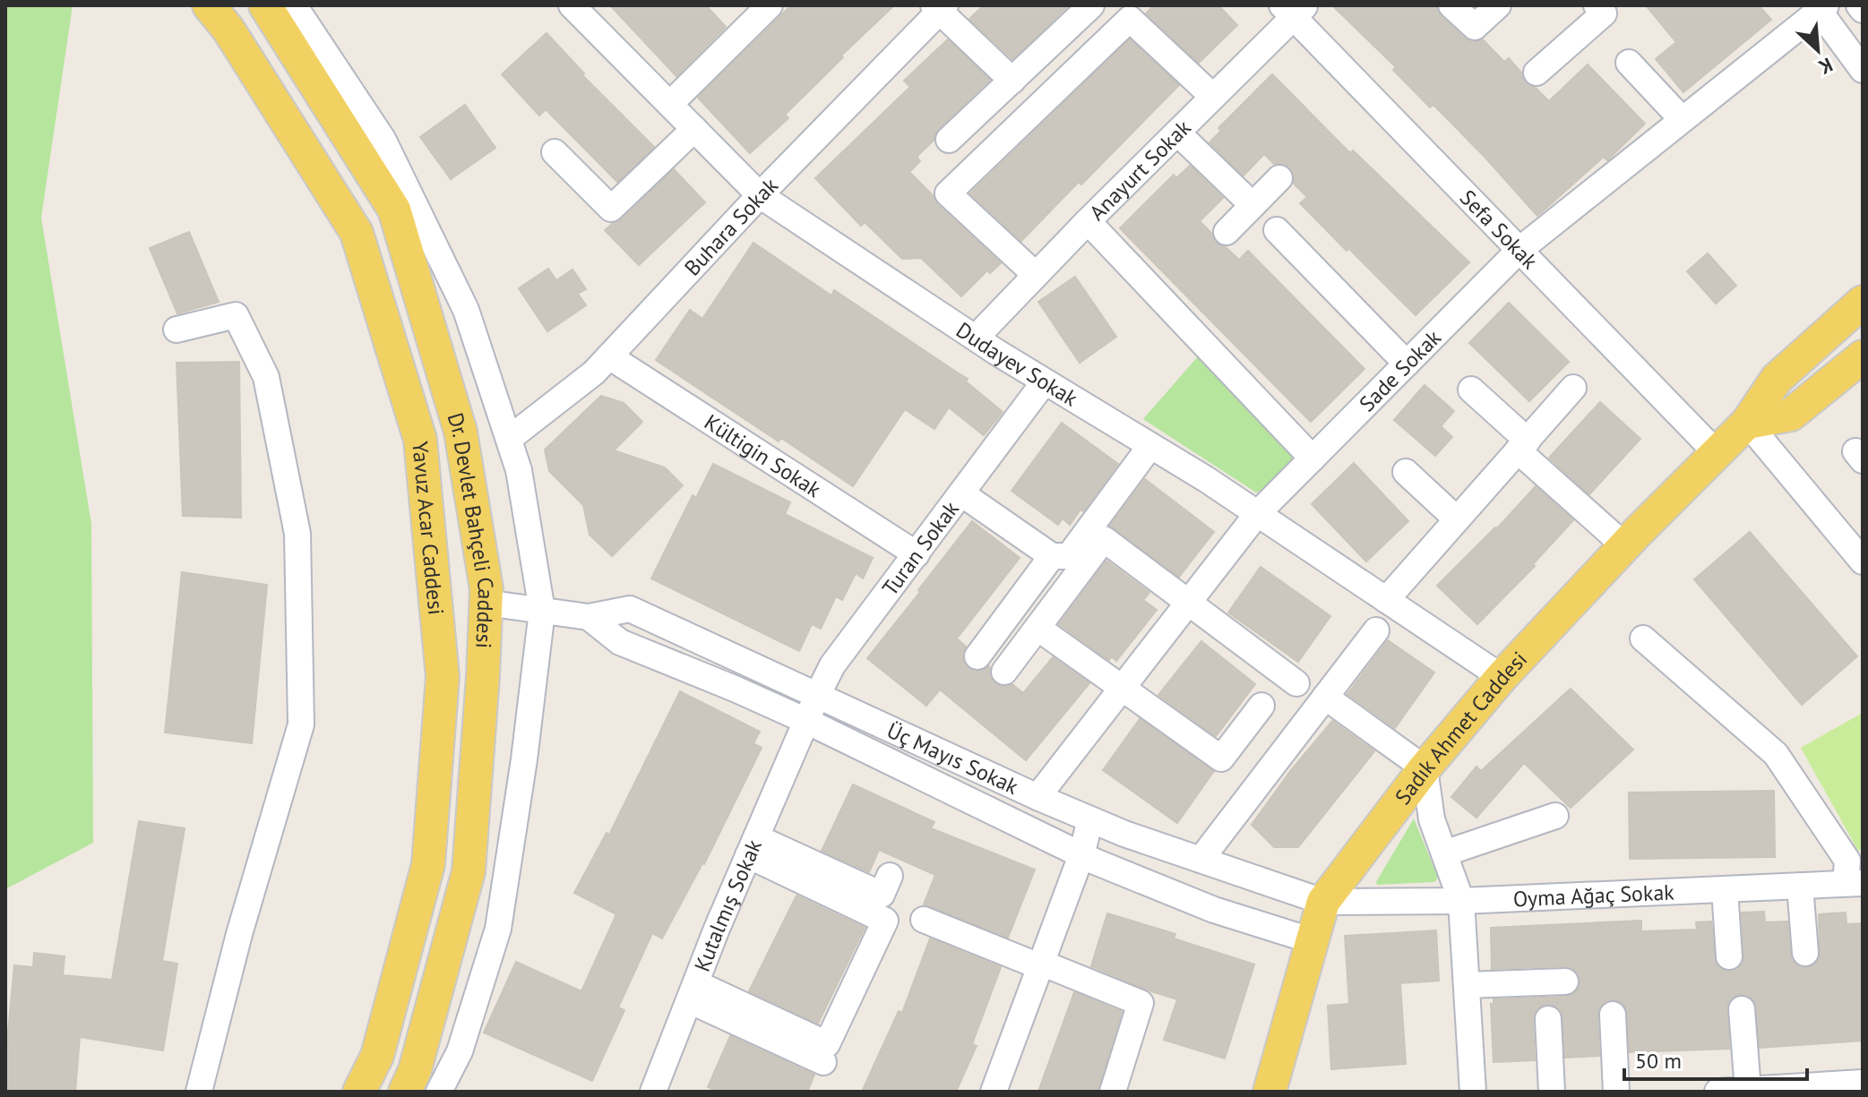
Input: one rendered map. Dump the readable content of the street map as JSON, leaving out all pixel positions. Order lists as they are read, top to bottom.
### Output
{
  "streets": {
    "main road": ["Yavuz Acar Caddesi", "Dr. Devlet Bahçeli Caddesi", "Sadık Ahmet Caddesi"],
    "street": [
      "Anayurt Sokak",
      "Buhara Sokak",
      "Sefa Sokak",
      "Dudayev Sokak",
      "Sade Sokak",
      "Kültigin Sokak",
      "Turan Sokak",
      "Üç Mayıs Sokak",
      "Oyma Ağaç Sokak",
      "Kutalmış Sokak"
    ]
  },
  "crossings": [
    ["Anayurt Sokak", "Sefa Sokak"],
    ["Anayurt Sokak", "Dudayev Sokak"],
    ["Buhara Sokak", "Dudayev Sokak"],
    ["Buhara Sokak", "Kültigin Sokak"],
    ["Sefa Sokak", "Sade Sokak"],
    ["Sefa Sokak", "Sadık Ahmet Caddesi"],
    ["Dudayev Sokak", "Sade Sokak"],
    ["Dudayev Sokak", "Turan Sokak"],
    ["Dudayev Sokak", "Sadık Ahmet Caddesi"],
    ["Sade Sokak", "Üç Mayıs Sokak"],
    ["Kültigin Sokak", "Turan Sokak"],
    ["Dr. Devlet Bahçeli Caddesi", "Üç Mayıs Sokak"],
    ["Turan Sokak", "Üç Mayıs Sokak"],
    ["Turan Sokak", "Kutalmış Sokak"],
    ["Sadık Ahmet Caddesi", "Üç Mayıs Sokak"],
    ["Sadık Ahmet Caddesi", "Oyma Ağaç Sokak"],
    ["Üç Mayıs Sokak", "Oyma Ağaç Sokak"],
    ["Üç Mayıs Sokak", "Kutalmış Sokak"]
  ],
  "scale_bar": "50 m",
  "north": "bottom right"
}
